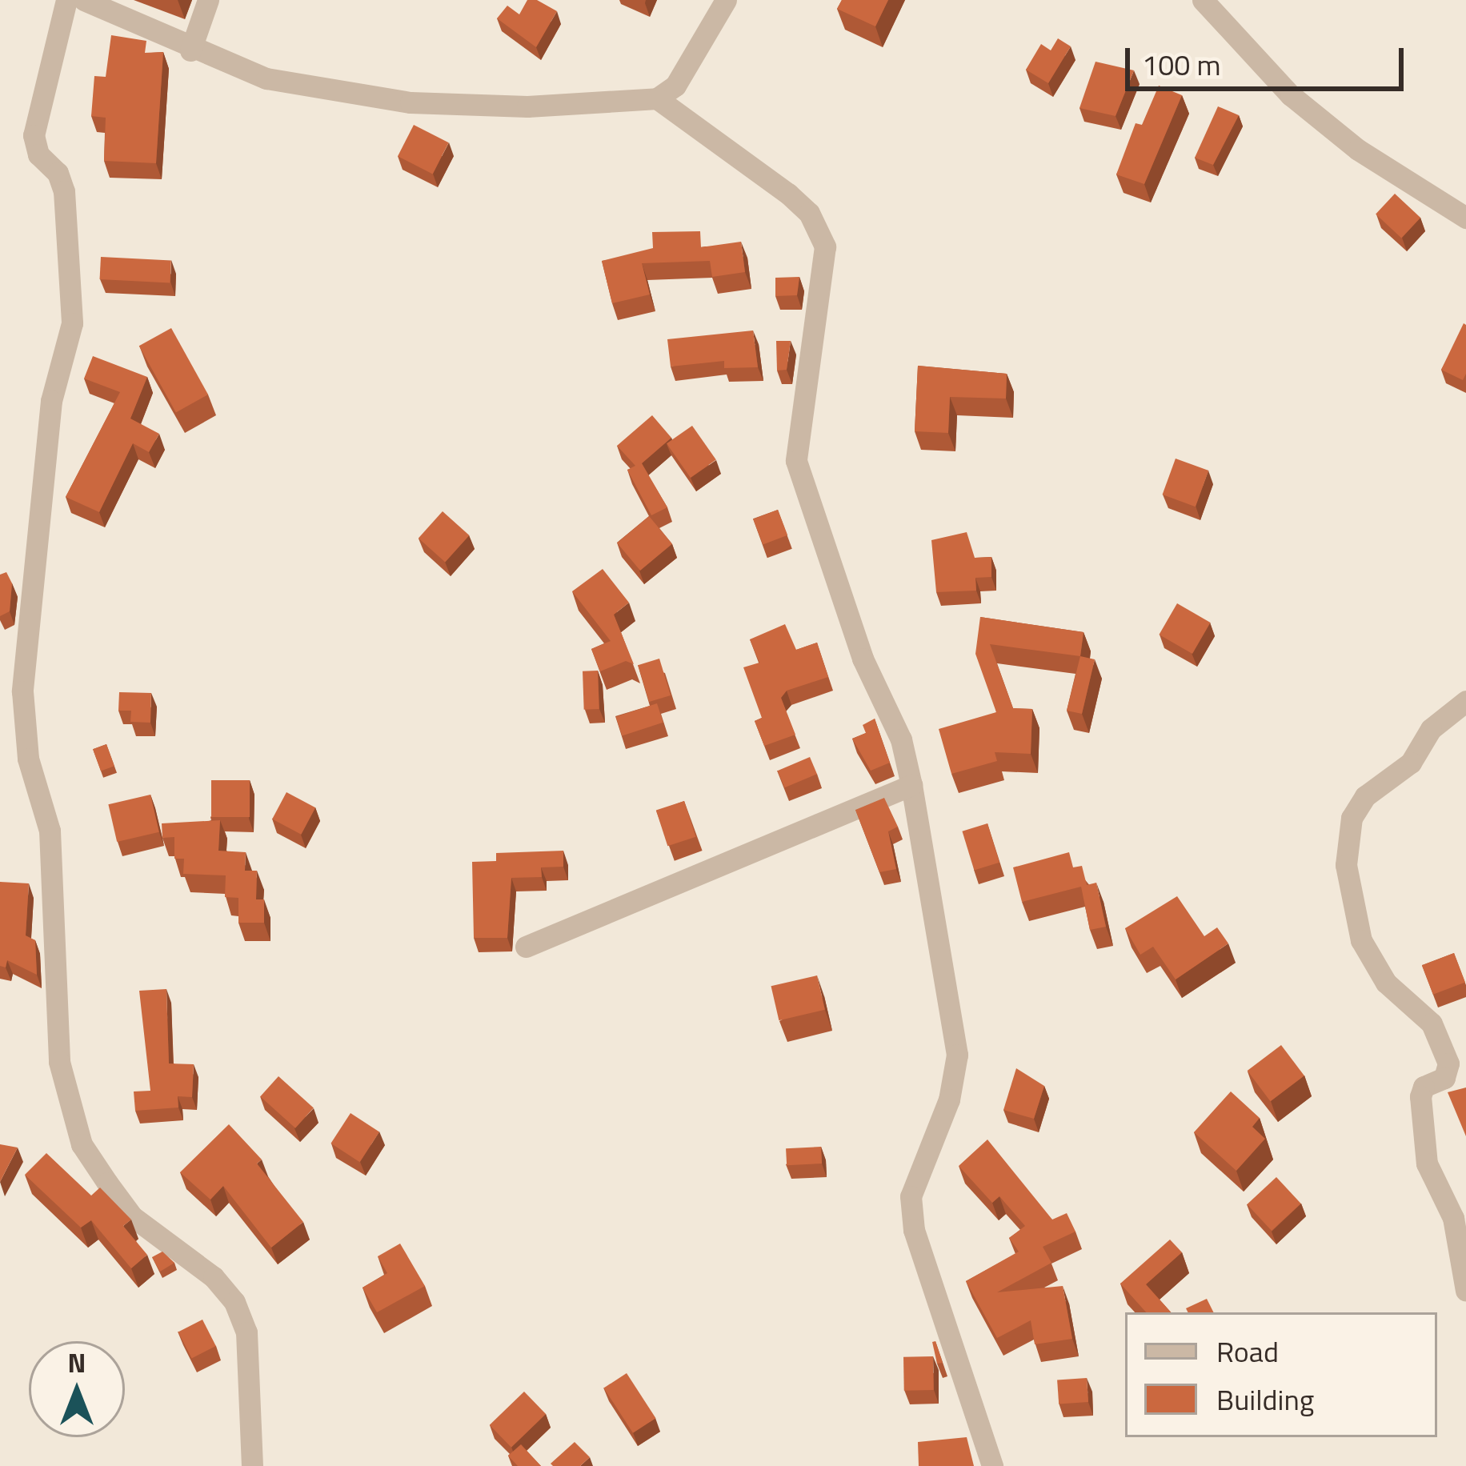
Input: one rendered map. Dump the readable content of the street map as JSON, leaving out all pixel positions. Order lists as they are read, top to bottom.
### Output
{
  "legend": ["Road", "Building"],
  "scale_bar": "100 m",
  "north": "top"
}
